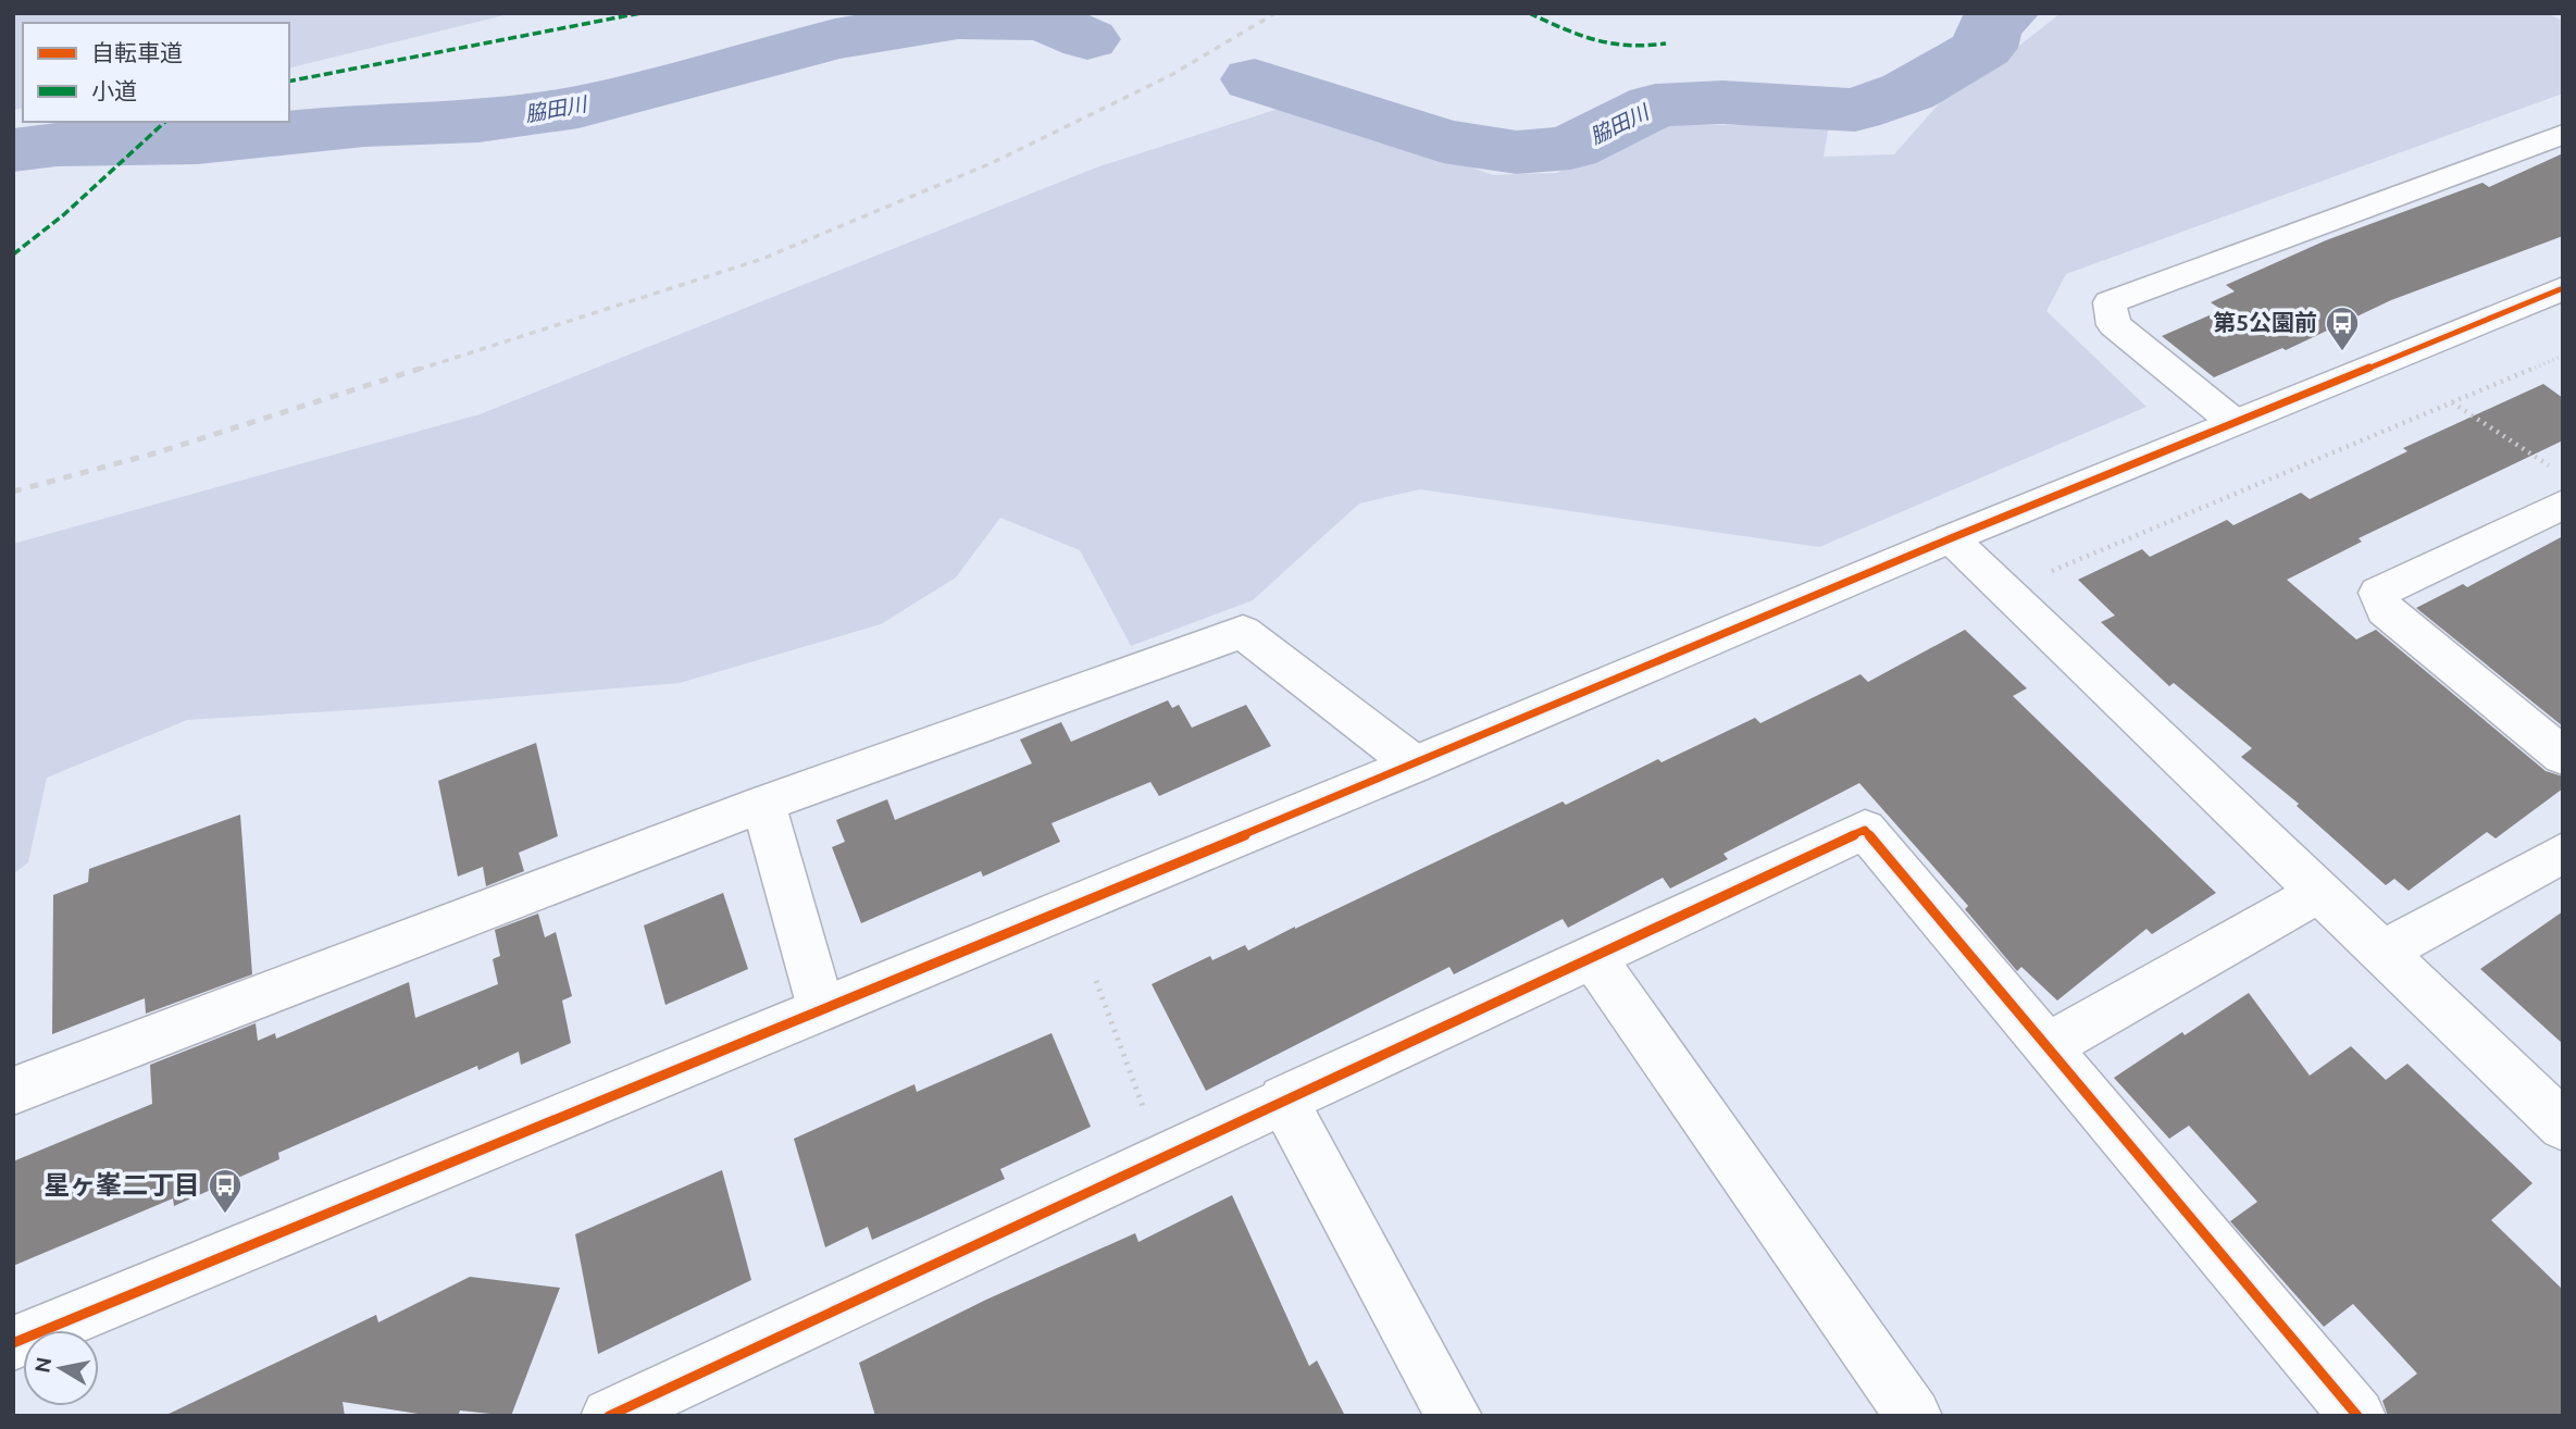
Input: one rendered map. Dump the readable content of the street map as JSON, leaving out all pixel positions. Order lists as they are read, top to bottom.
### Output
{
  "water": ["脇田川"],
  "places": {
    "bus stop": ["第5公園前", "星ヶ峯二丁目"]
  },
  "legend": ["自転車道", "小道"],
  "north": "left"
}
